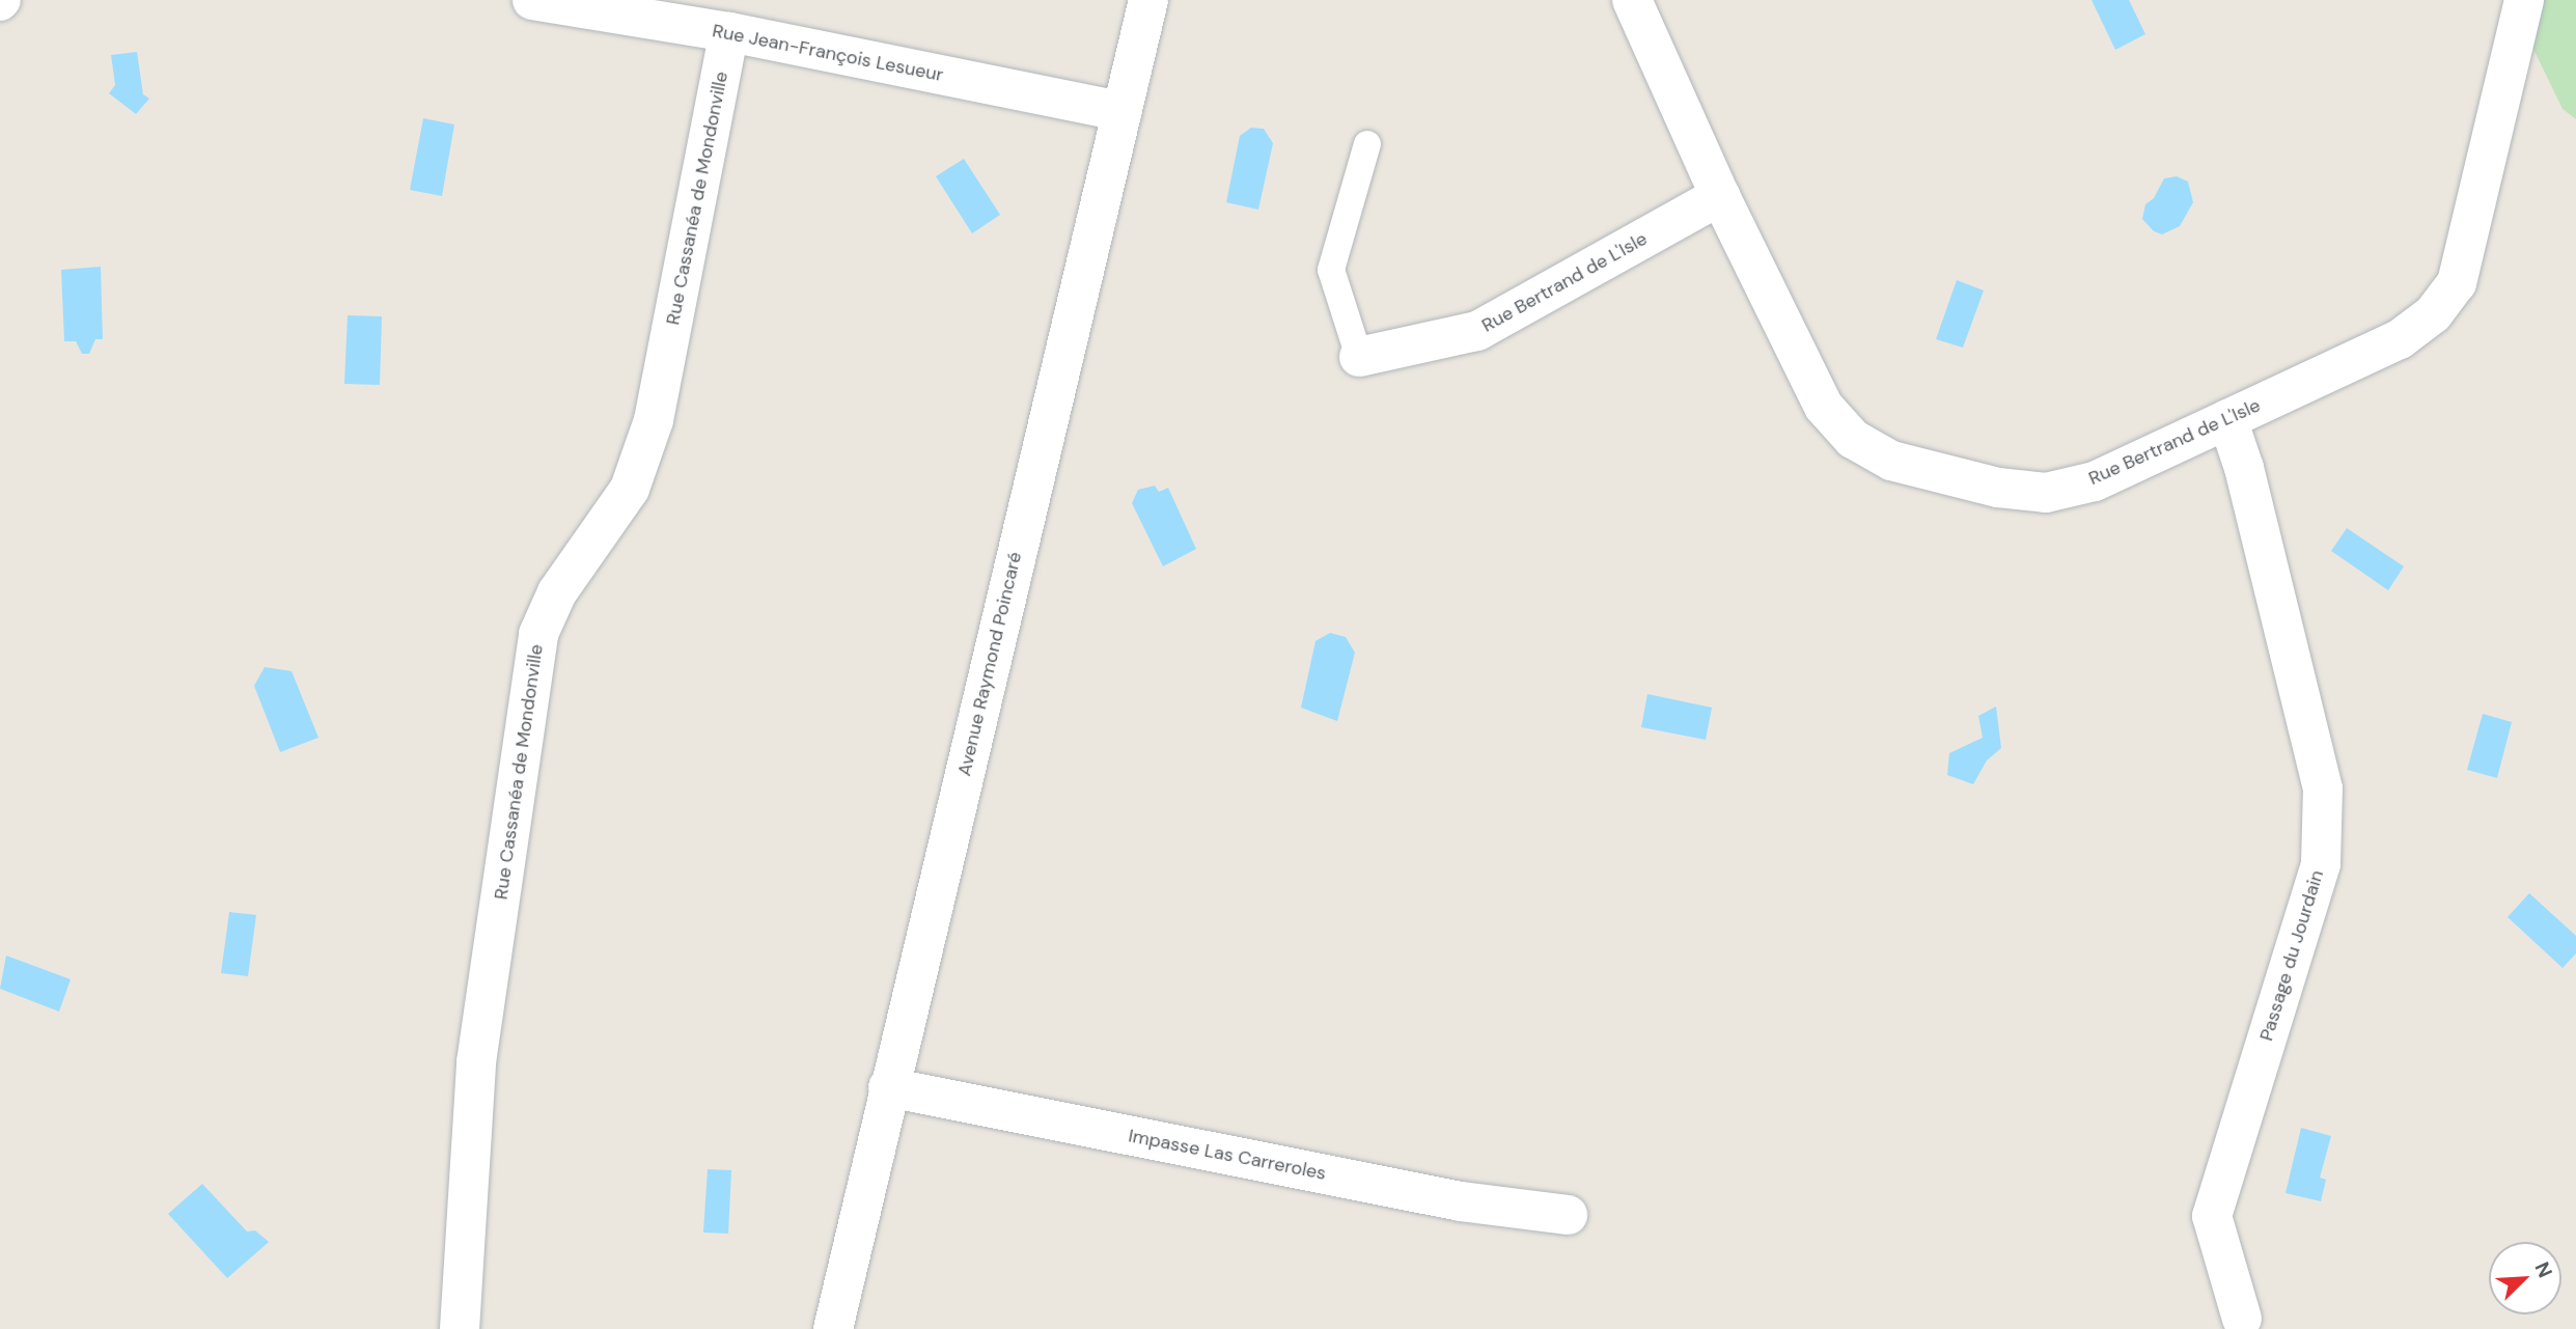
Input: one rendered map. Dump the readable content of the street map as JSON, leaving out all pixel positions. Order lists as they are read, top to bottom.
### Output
{
  "streets": {
    "street": [
      "Rue Jean-François Lesueur",
      "Rue Cassanéa de Mondonville",
      "Rue Bertrand de L'Isle",
      "Avenue Raymond Poincaré",
      "Passage du Jourdain",
      "Impasse Las Carreroles"
    ]
  },
  "crossings": [
    ["Rue Jean-François Lesueur", "Rue Cassanéa de Mondonville"],
    ["Rue Jean-François Lesueur", "Avenue Raymond Poincaré"],
    ["Rue Bertrand de L'Isle", "Passage du Jourdain"],
    ["Avenue Raymond Poincaré", "Impasse Las Carreroles"]
  ],
  "north": "top right"
}
